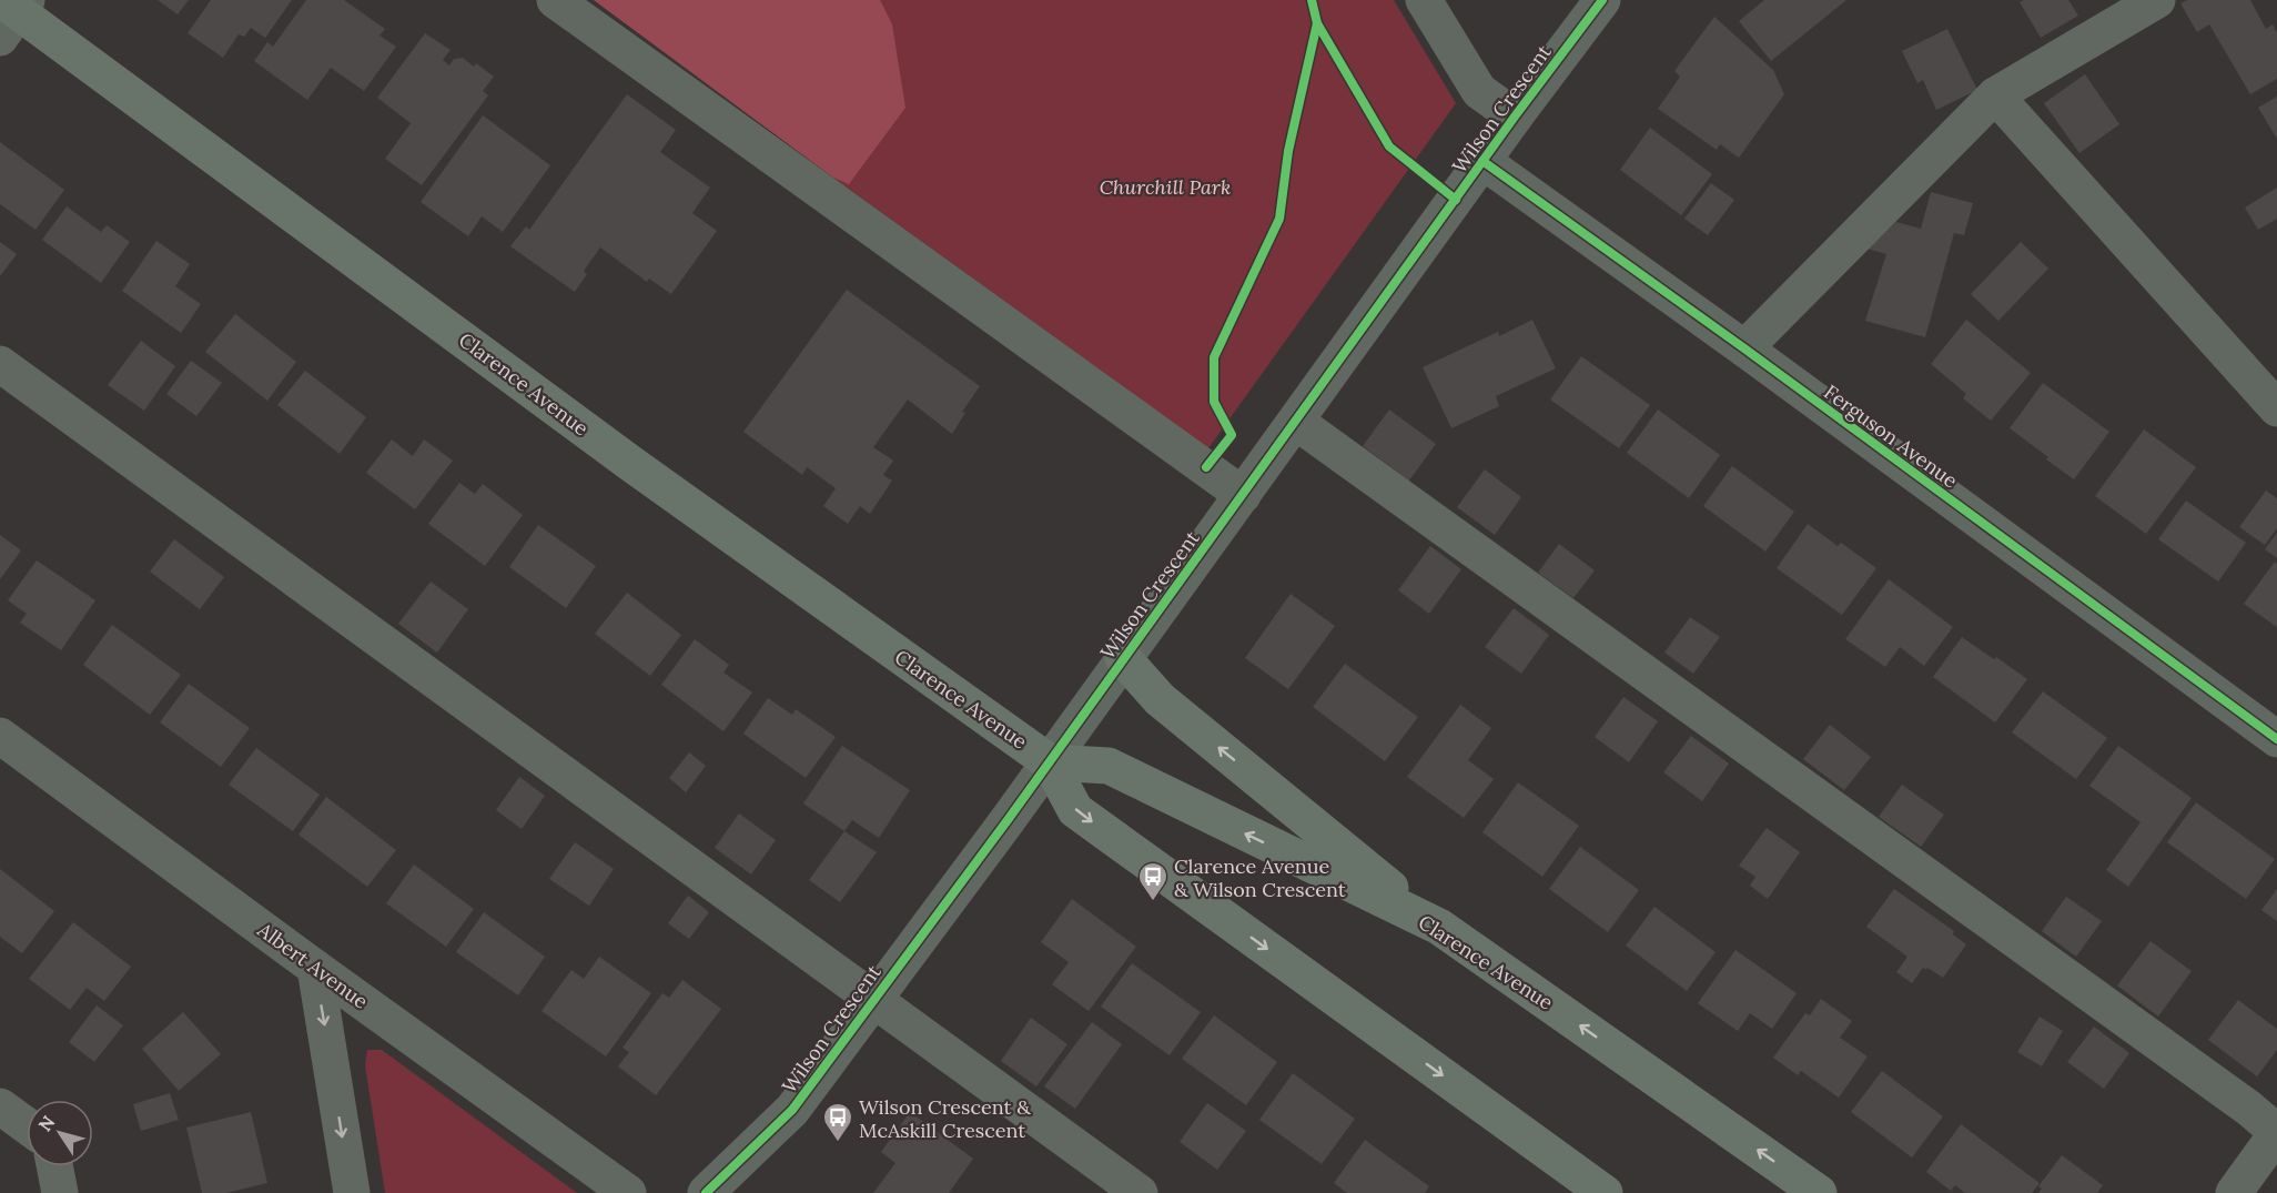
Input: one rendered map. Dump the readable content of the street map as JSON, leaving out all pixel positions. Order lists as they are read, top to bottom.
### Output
{
  "streets": {
    "main road": ["Clarence Avenue"],
    "street": ["Wilson Crescent", "Ferguson Avenue", "Albert Avenue"]
  },
  "crossings": [
    ["Wilson Crescent", "Clarence Avenue"],
    ["Wilson Crescent", "Ferguson Avenue"]
  ],
  "parks": ["Churchill Park"],
  "places": {
    "bus stop": ["Clarence Avenue & Wilson Crescent", "Wilson Crescent & McAskill Crescent"]
  },
  "north": "top left"
}
